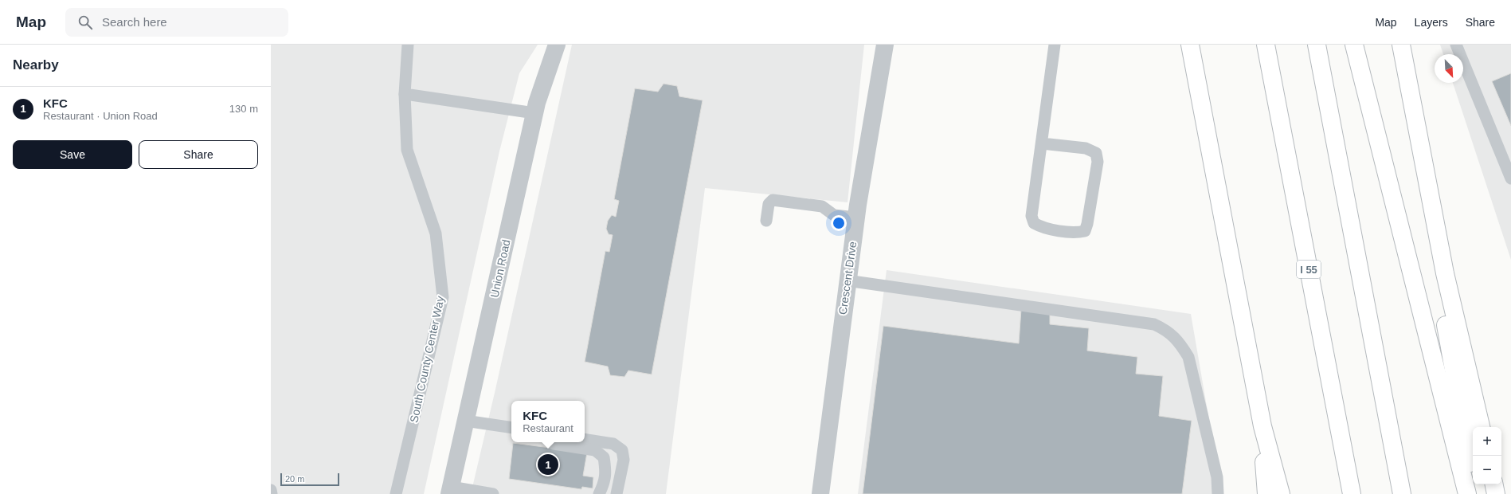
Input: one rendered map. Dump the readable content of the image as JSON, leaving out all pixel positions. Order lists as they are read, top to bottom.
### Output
{
  "streets": {
    "highway": ["I 55"],
    "street": ["Union Road", "Crescent Drive"],
    "lane": ["South County Center Way"]
  },
  "scale_bar": "20 m",
  "north": "bottom right",
  "page": {
    "header": "Map",
    "search": "Search here",
    "nav": ["Map", "Layers", "Share"],
    "heading": "Nearby",
    "list": [
      {
        "mark": "1",
        "name": "KFC",
        "note": "Restaurant · Union Road",
        "value": "130 m"
      }
    ],
    "buttons": ["Save", "Share"],
    "popup": ["KFC", "Restaurant"],
    "map_buttons": ["+", "−"],
    "pins": "1",
    "scale": "20 m"
  }
}
